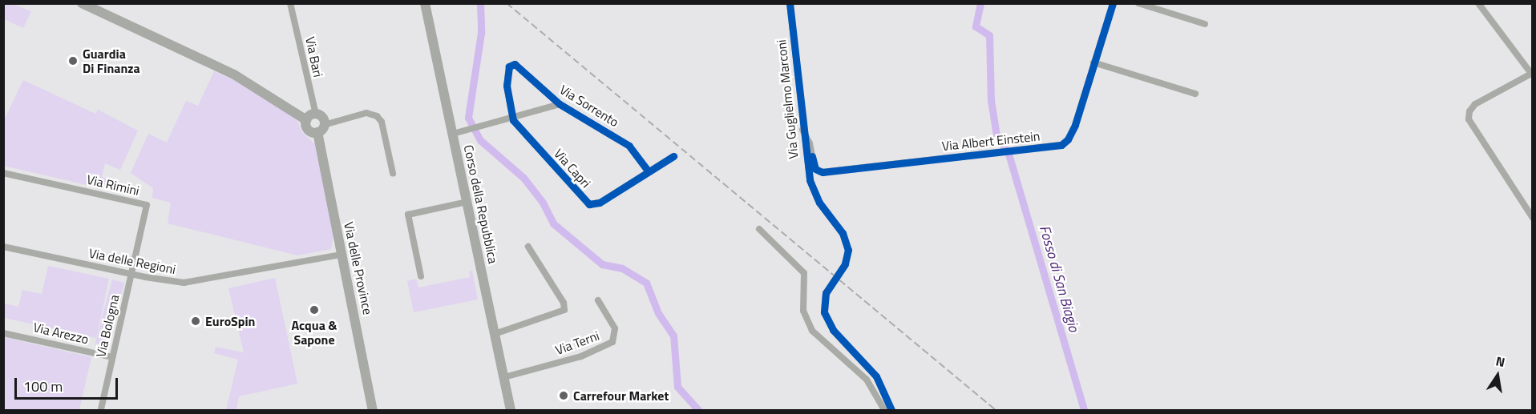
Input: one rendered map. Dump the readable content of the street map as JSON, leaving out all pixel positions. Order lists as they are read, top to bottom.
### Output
{
  "streets": {
    "main road": ["Corso della Repubblica", "Via delle Province"],
    "street": [
      "Via Bari",
      "Via Guglielmo Marconi",
      "Via Sorrento",
      "Via Albert Einstein",
      "Via Capri",
      "Via Rimini",
      "Via delle Regioni",
      "Via Bologna",
      "Via Arezzo",
      "Via Terni"
    ]
  },
  "crossings": [
    ["Via Guglielmo Marconi", "Via Albert Einstein"],
    ["Via Sorrento", "Via Capri"],
    ["Via Rimini", "Via delle Regioni"],
    ["Via Rimini", "Via Bologna"],
    ["Corso della Repubblica", "Via Terni"],
    ["Via delle Regioni", "Via delle Province"],
    ["Via delle Regioni", "Via Bologna"],
    ["Via Bologna", "Via Arezzo"]
  ],
  "water": ["Fosso di San Biagio"],
  "places": [
    "Guardia Di Finanza",
    "Acqua & Sapone",
    "EuroSpin",
    "Carrefour Market"
  ],
  "scale_bar": "100 m",
  "north": "top"
}
